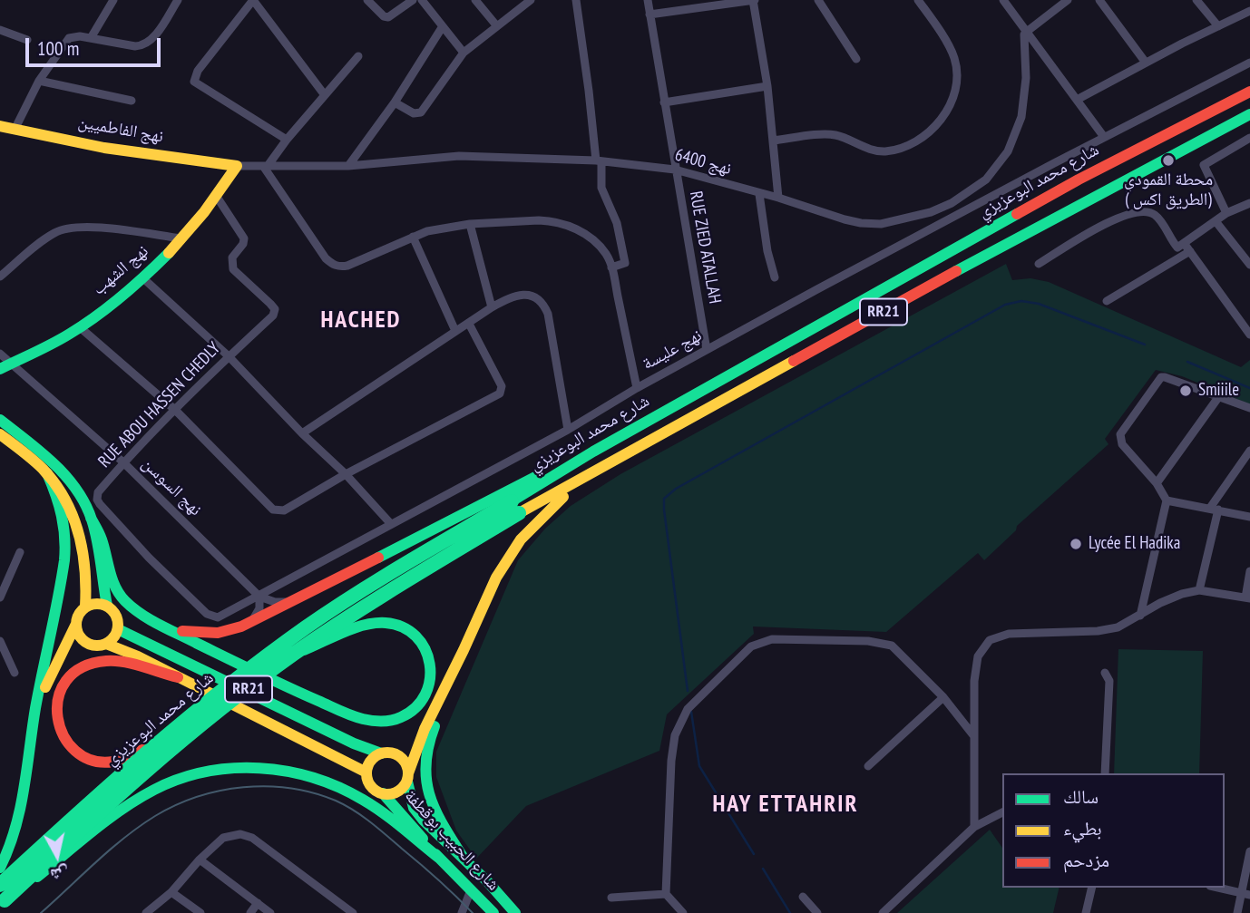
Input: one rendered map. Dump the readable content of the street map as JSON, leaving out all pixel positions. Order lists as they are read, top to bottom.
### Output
{
  "streets": {
    "main road": [
      "نهج الفاطميين",
      "شارع محمد البوعزيزي",
      "نهج الشهب",
      "RR21",
      "شارع الحبيب بوقطفة"
    ],
    "street": [
      "نهج 6400",
      "RUE ZIED ATALLAH",
      "نهج عليسة",
      "RUE ABOU HASSEN CHEDLY",
      "نهج السوسن"
    ]
  },
  "crossings": [
    ["نهج الفاطميين", "نهج 6400"],
    ["نهج الفاطميين", "نهج الشهب"],
    ["نهج 6400", "RUE ZIED ATALLAH"],
    ["نهج 6400", "نهج الشهب"],
    ["RUE ZIED ATALLAH", "نهج عليسة"],
    ["نهج الشهب", "RUE ABOU HASSEN CHEDLY"],
    ["نهج الشهب", "نهج السوسن"],
    ["نهج عليسة", "RUE ABOU HASSEN CHEDLY"],
    ["نهج عليسة", "نهج السوسن"],
    ["RUE ABOU HASSEN CHEDLY", "نهج السوسن"]
  ],
  "districts": ["HACHED", "HAY ETTAHRIR"],
  "places": ["محطة القمودي ( الطريق اكس)", "Smiiile", "Lycée El Hadika"],
  "legend": ["سالك", "بطيء", "مزدحم"],
  "scale_bar": "100 m",
  "north": "bottom"
}
